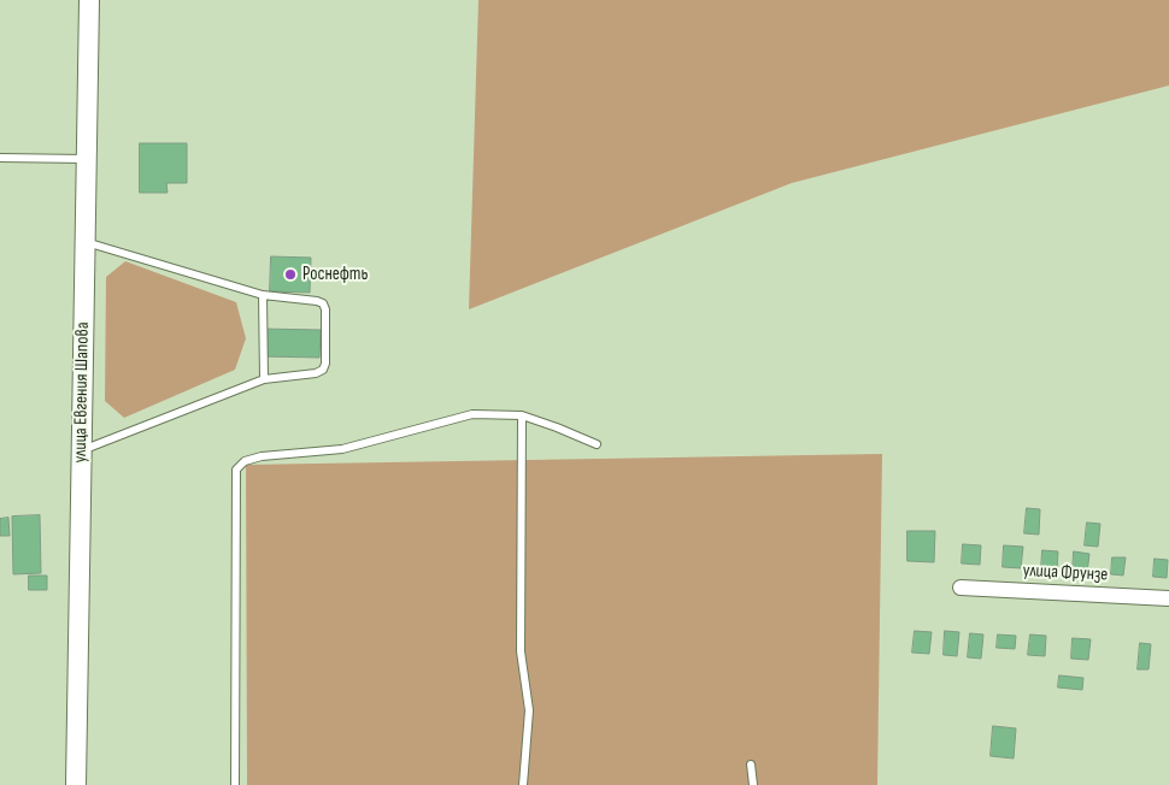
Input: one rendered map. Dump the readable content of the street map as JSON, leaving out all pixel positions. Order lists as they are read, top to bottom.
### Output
{
  "streets": {
    "street": ["улица Евгения Шапова", "улица Фрунзе"]
  },
  "places": ["Роснефть"]
}
